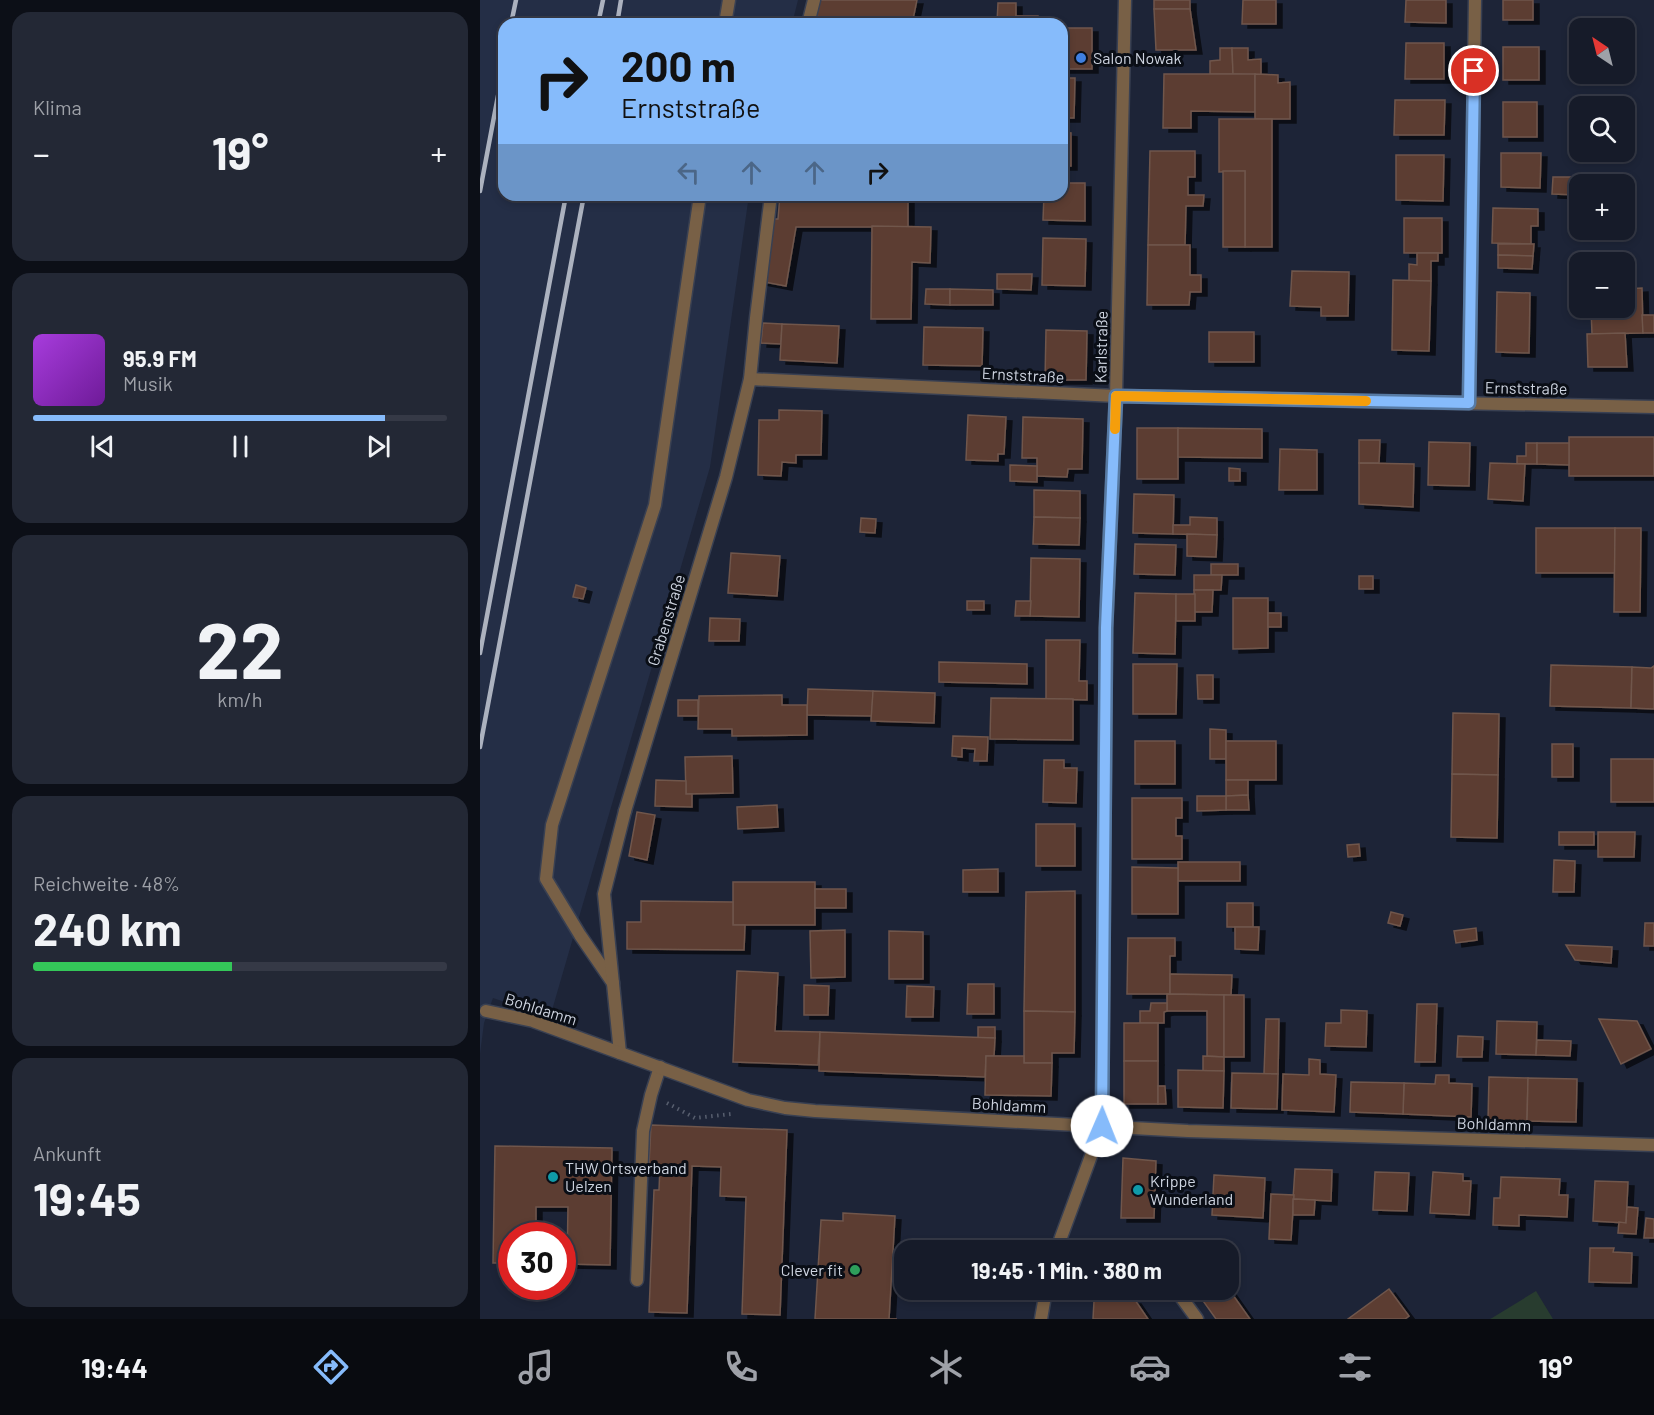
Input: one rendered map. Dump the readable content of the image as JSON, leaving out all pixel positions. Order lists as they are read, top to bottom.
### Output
{
  "streets": {
    "street": [
      "Karlstraße",
      "Ernststraße",
      "Grabenstraße",
      "Bohldamm"
    ]
  },
  "crossings": [
    ["Karlstraße", "Ernststraße"],
    ["Karlstraße", "Bohldamm"],
    ["Ernststraße", "Grabenstraße"],
    ["Grabenstraße", "Bohldamm"]
  ],
  "places": [
    "Salon Nowak",
    "THW Ortsverband Uelzen",
    "Krippe Wunderland",
    "Clever fit"
  ],
  "north": "top left",
  "page": {
    "tile": [
      "Klima",
      ["22", "km/h"],
      ["Reichweite · 48%", "240 km"],
      ["Ankunft", "19:45"]
    ],
    "map_buttons": ["+", "−"],
    "turn": ["200 m", "Ernststraße"],
    "heat": ["−", "19°", "+"],
    "song": ["95.9 FM", "Musik"],
    "limit": "30",
    "trip": "19:45 · 1 Min. · 380 m",
    "tabs": ["19:44", "19°"]
  }
}
